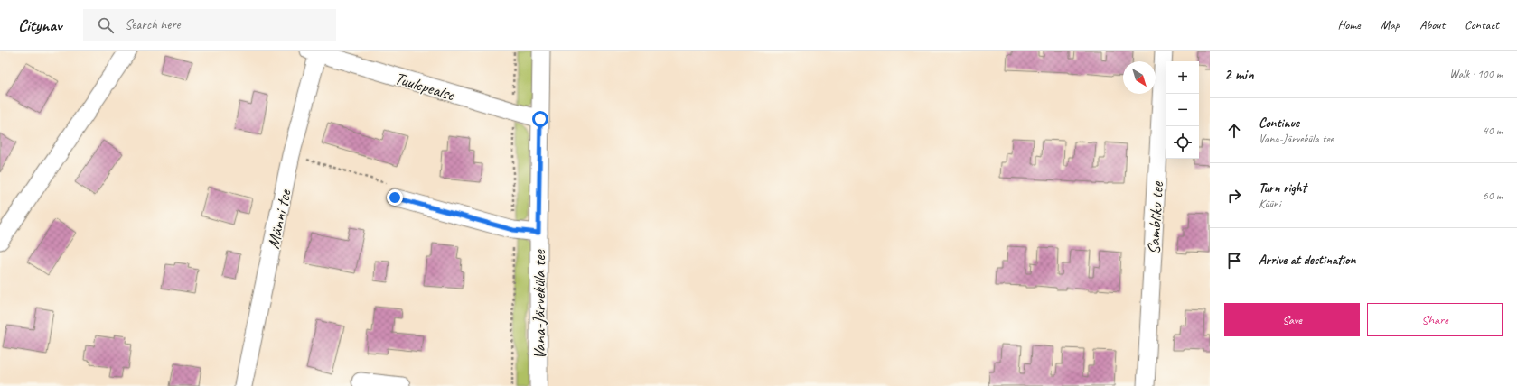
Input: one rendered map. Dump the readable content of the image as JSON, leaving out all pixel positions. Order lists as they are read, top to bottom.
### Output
{
  "streets": {
    "street": [
      "Tuulepealse",
      "Sambliku tee",
      "Männi tee",
      "Vana-Järveküla tee"
    ]
  },
  "crossings": [
    ["Tuulepealse", "Männi tee"],
    ["Tuulepealse", "Vana-Järveküla tee"]
  ],
  "north": "bottom right",
  "page": {
    "header": "Citynav",
    "search": "Search here",
    "nav": [
      "Home",
      "Map",
      "About",
      "Contact"
    ],
    "heading": ["2 min", "Walk · 100 m"],
    "map_buttons": ["+", "−"],
    "list": [
      ["Continue", "Vana-Järveküla tee", "40 m"],
      ["Turn right", "Küüni", "60 m"],
      "Arrive at destination"
    ],
    "buttons": ["Save", "Share"]
  }
}
